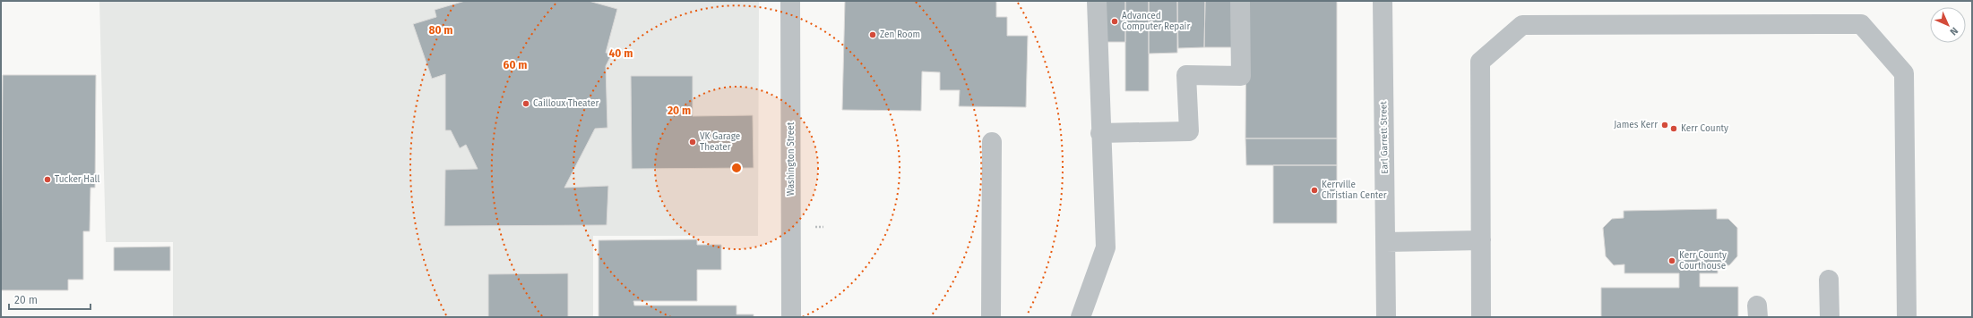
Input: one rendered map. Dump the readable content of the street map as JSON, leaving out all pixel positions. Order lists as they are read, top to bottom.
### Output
{
  "streets": {
    "street": ["Earl Garrett Street", "Washington Street"]
  },
  "places": [
    "Advanced Computer Repair",
    "Zen Room",
    "Cailloux Theater",
    "James Kerr",
    "Kerr County",
    "VK Garage Theater",
    "Tucker Hall",
    "Kerrville Christian Center",
    "Kerr County Courthouse"
  ],
  "scale_bar": "20 m",
  "north": "bottom right",
  "rings": [
    "80 m",
    "40 m",
    "60 m",
    "20 m"
  ]
}
